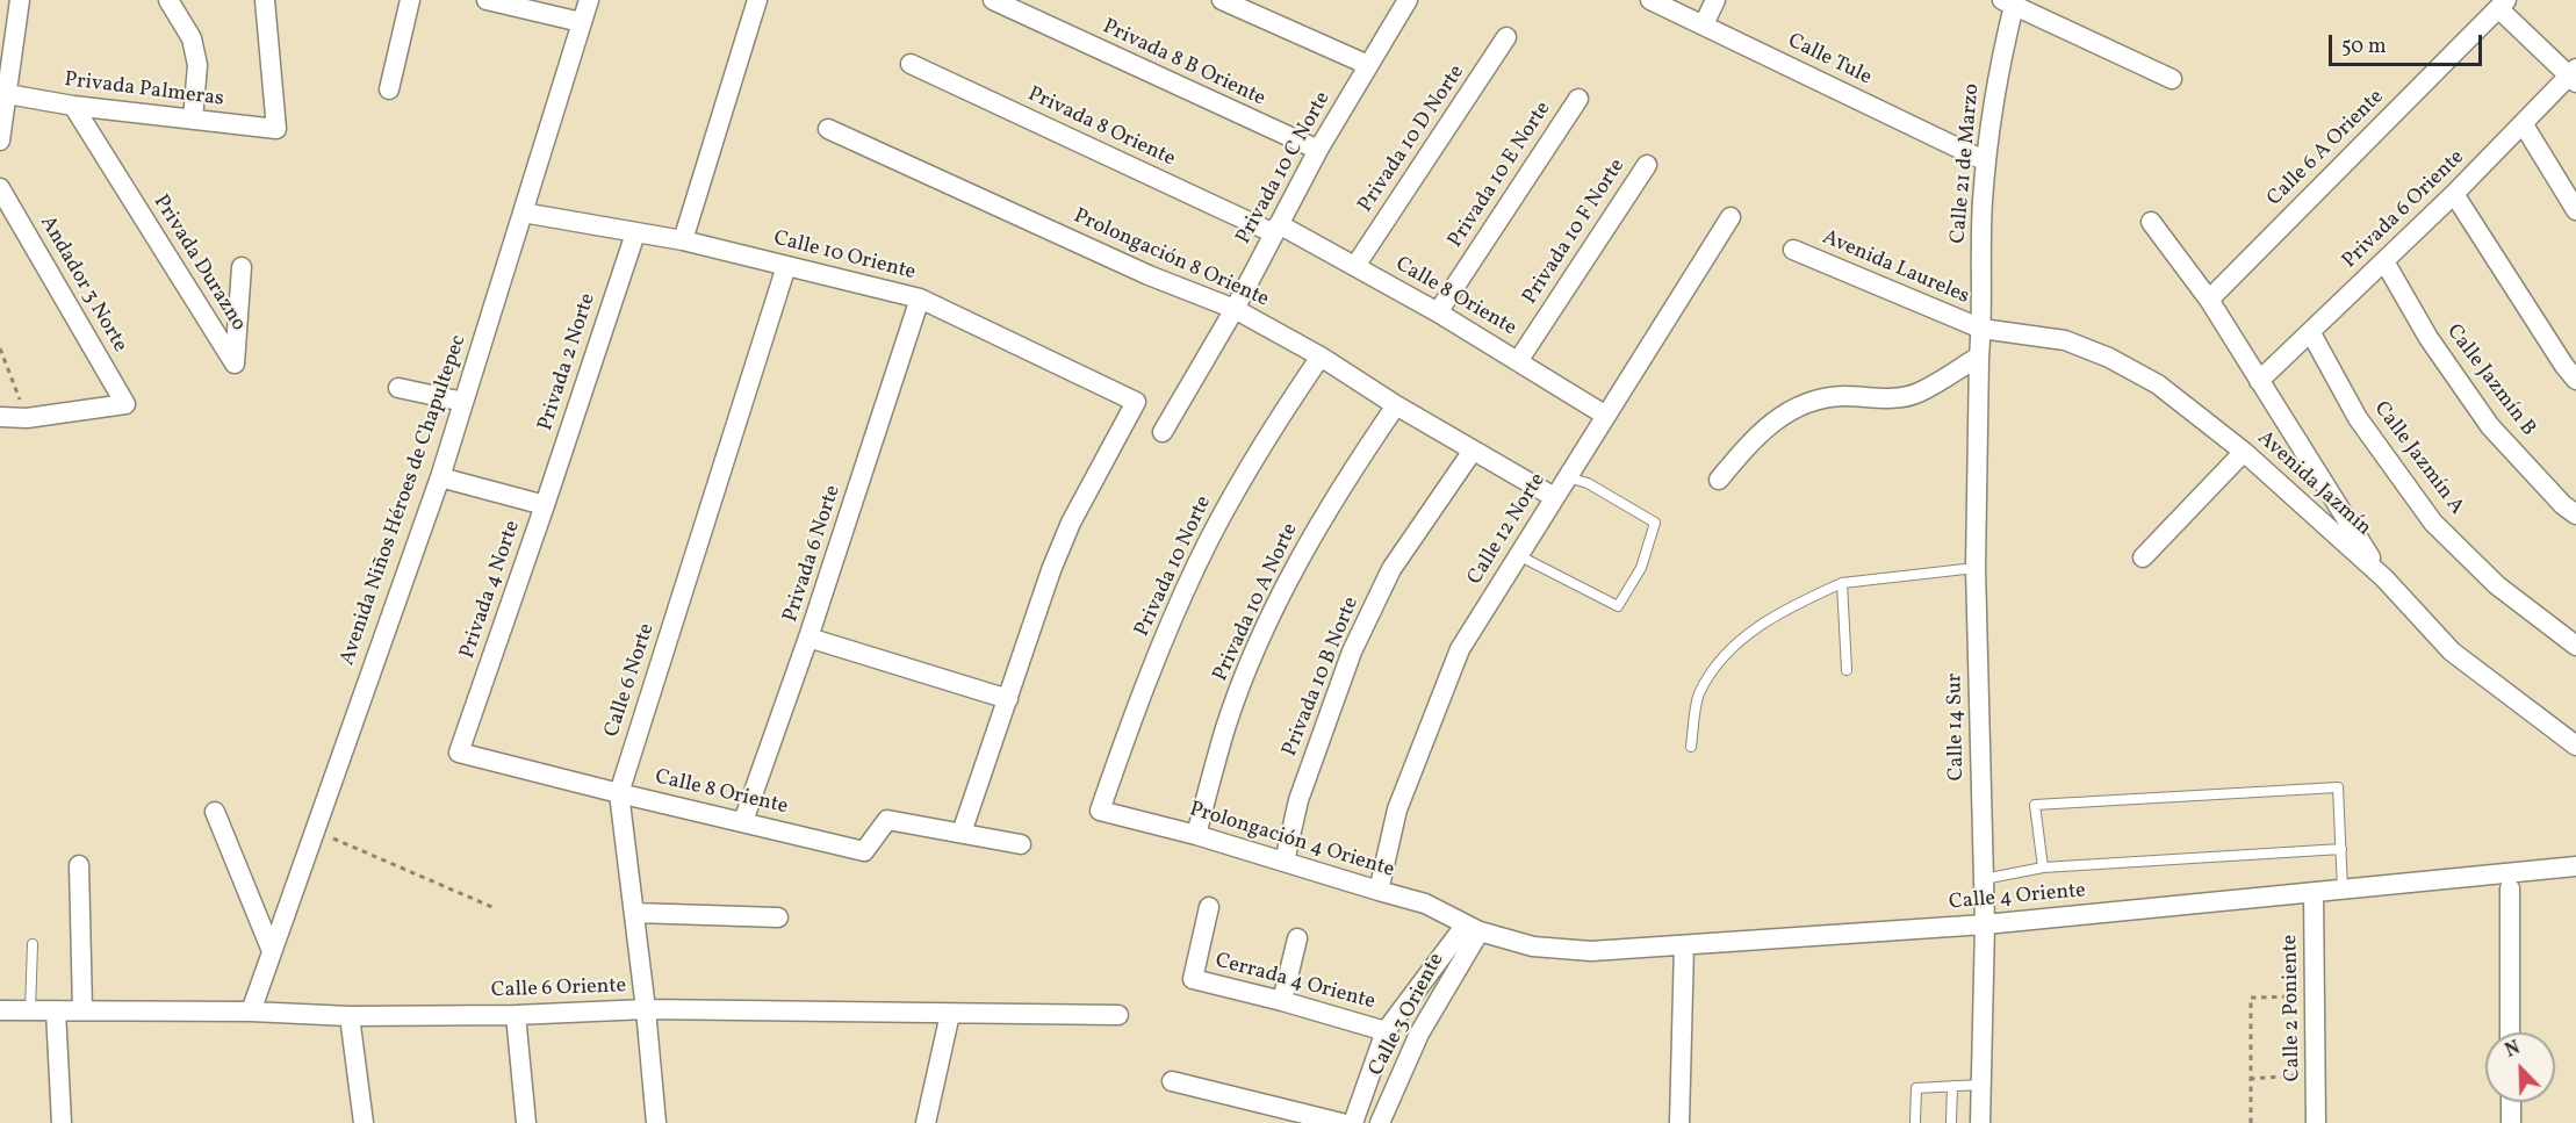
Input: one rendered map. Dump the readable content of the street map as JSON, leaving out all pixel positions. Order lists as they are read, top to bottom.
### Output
{
  "streets": {
    "street": [
      "Calle Tule",
      "Privada 8 B Oriente",
      "Privada Palmeras",
      "Privada 8 Oriente",
      "Privada 10 D Norte",
      "Calle 6 A Oriente",
      "Calle 21 de Marzo",
      "Privada 10 C Norte",
      "Privada 10 E Norte",
      "Privada 6 Oriente",
      "Privada 10 F Norte",
      "Calle 10 Oriente",
      "Prolongación 8 Oriente",
      "Privada Durazno",
      "Avenida Laureles",
      "Andador 3 Norte",
      "Calle 8 Oriente",
      "Privada 2 Norte",
      "Calle Jazmín B",
      "Calle Jazmín A",
      "Avenida Jazmín",
      "Avenida Niños Héroes de Chapultepec",
      "Calle 12 Norte",
      "Privada 6 Norte",
      "Privada 10 Norte",
      "Privada 4 Norte",
      "Privada 10 A Norte",
      "Privada 10 B Norte",
      "Calle 6 Norte",
      "Calle 14 Sur",
      "Prolongación 4 Oriente",
      "Calle 4 Oriente",
      "Cerrada 4 Oriente",
      "Calle 6 Oriente",
      "Calle 2 Poniente",
      "Calle 3 Oriente"
    ]
  },
  "crossings": [
    ["Calle Tule", "Calle 21 de Marzo"],
    ["Privada 8 B Oriente", "Privada 10 C Norte"],
    ["Privada Palmeras", "Privada Durazno"],
    ["Privada 8 Oriente", "Privada 10 C Norte"],
    ["Privada 8 Oriente", "Calle 8 Oriente"],
    ["Privada 10 D Norte", "Calle 8 Oriente"],
    ["Calle 21 de Marzo", "Avenida Laureles"],
    ["Calle 21 de Marzo", "Avenida Jazmín"],
    ["Calle 21 de Marzo", "Calle 14 Sur"],
    ["Privada 10 C Norte", "Prolongación 8 Oriente"],
    ["Privada 10 C Norte", "Calle 8 Oriente"],
    ["Privada 10 E Norte", "Calle 8 Oriente"],
    ["Privada 6 Oriente", "Calle Jazmín B"],
    ["Privada 6 Oriente", "Calle Jazmín A"],
    ["Privada 10 F Norte", "Calle 8 Oriente"],
    ["Calle 10 Oriente", "Privada 2 Norte"],
    ["Calle 10 Oriente", "Avenida Niños Héroes de Chapultepec"],
    ["Calle 10 Oriente", "Privada 6 Norte"],
    ["Calle 10 Oriente", "Calle 6 Norte"],
    ["Prolongación 8 Oriente", "Calle 12 Norte"],
    ["Prolongación 8 Oriente", "Privada 10 Norte"],
    ["Prolongación 8 Oriente", "Privada 10 A Norte"],
    ["Prolongación 8 Oriente", "Privada 10 B Norte"],
    ["Avenida Laureles", "Avenida Jazmín"],
    ["Avenida Laureles", "Calle 14 Sur"],
    ["Calle 8 Oriente", "Calle 12 Norte"],
    ["Calle 8 Oriente", "Privada 6 Norte"],
    ["Calle 8 Oriente", "Privada 4 Norte"],
    ["Calle 8 Oriente", "Calle 6 Norte"],
    ["Privada 2 Norte", "Privada 4 Norte"],
    ["Avenida Jazmín", "Calle 14 Sur"],
    ["Avenida Niños Héroes de Chapultepec", "Privada 4 Norte"],
    ["Avenida Niños Héroes de Chapultepec", "Calle 6 Oriente"],
    ["Calle 12 Norte", "Prolongación 4 Oriente"],
    ["Privada 10 Norte", "Prolongación 4 Oriente"],
    ["Privada 10 A Norte", "Prolongación 4 Oriente"],
    ["Privada 10 B Norte", "Prolongación 4 Oriente"],
    ["Calle 6 Norte", "Calle 6 Oriente"],
    ["Calle 14 Sur", "Calle 4 Oriente"],
    ["Prolongación 4 Oriente", "Calle 4 Oriente"],
    ["Prolongación 4 Oriente", "Calle 3 Oriente"],
    ["Calle 4 Oriente", "Calle 2 Poniente"],
    ["Calle 4 Oriente", "Calle 3 Oriente"]
  ],
  "scale_bar": "50 m",
  "north": "top left"
}
